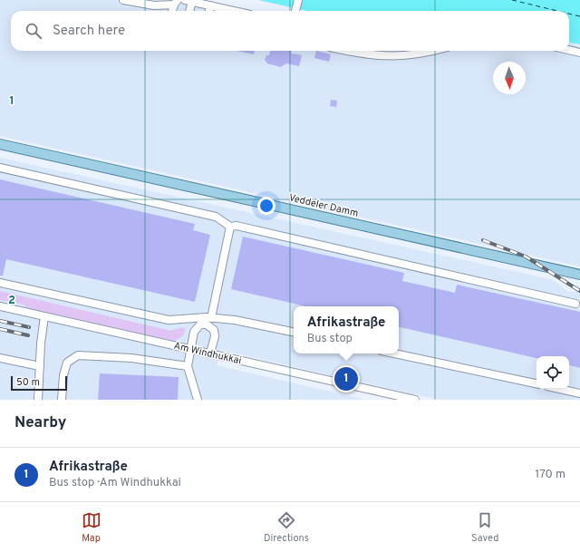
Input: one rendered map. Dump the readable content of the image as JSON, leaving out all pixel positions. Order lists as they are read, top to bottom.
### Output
{
  "streets": {
    "main road": ["Veddeler Damm"],
    "street": ["Am Windhukkai"]
  },
  "scale_bar": "50 m",
  "north": "bottom",
  "page": {
    "search": "Search here",
    "popup": ["Afrikastraße", "Bus stop"],
    "pins": "1",
    "scale": "50 m",
    "heading": "Nearby",
    "list": [
      {
        "mark": "1",
        "name": "Afrikastraße",
        "note": "Bus stop · Am Windhukkai",
        "value": "170 m"
      }
    ],
    "nav": ["Map", "Directions", "Saved"]
  },
  "grid": {
    "rows": ["1", "2"]
  }
}
